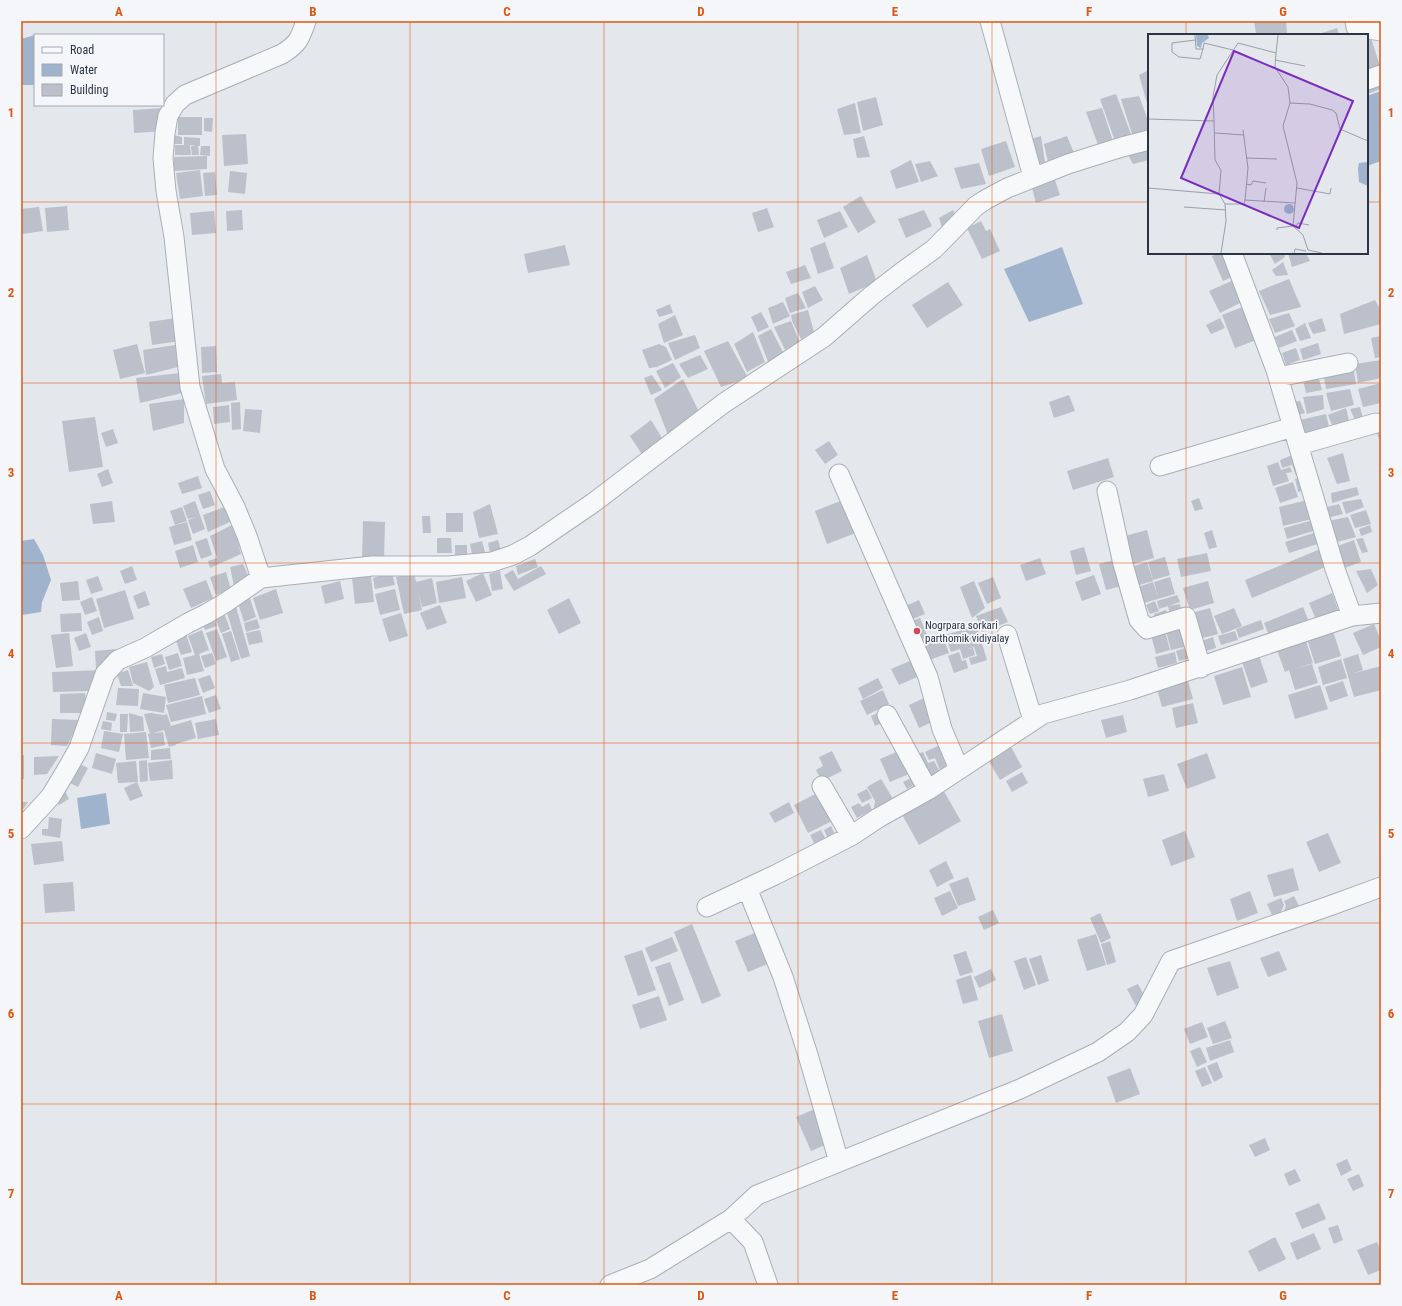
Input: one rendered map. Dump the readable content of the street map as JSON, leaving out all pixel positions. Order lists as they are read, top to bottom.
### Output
{
  "places": ["Nogrpara sorkari parthomik vidiyalay"],
  "legend": ["Road", "Water", "Building"],
  "grid": {
    "columns": [
      "A",
      "B",
      "C",
      "D",
      "E",
      "F",
      "G"
    ],
    "rows": [
      "1",
      "2",
      "3",
      "4",
      "5",
      "6",
      "7"
    ]
  }
}
